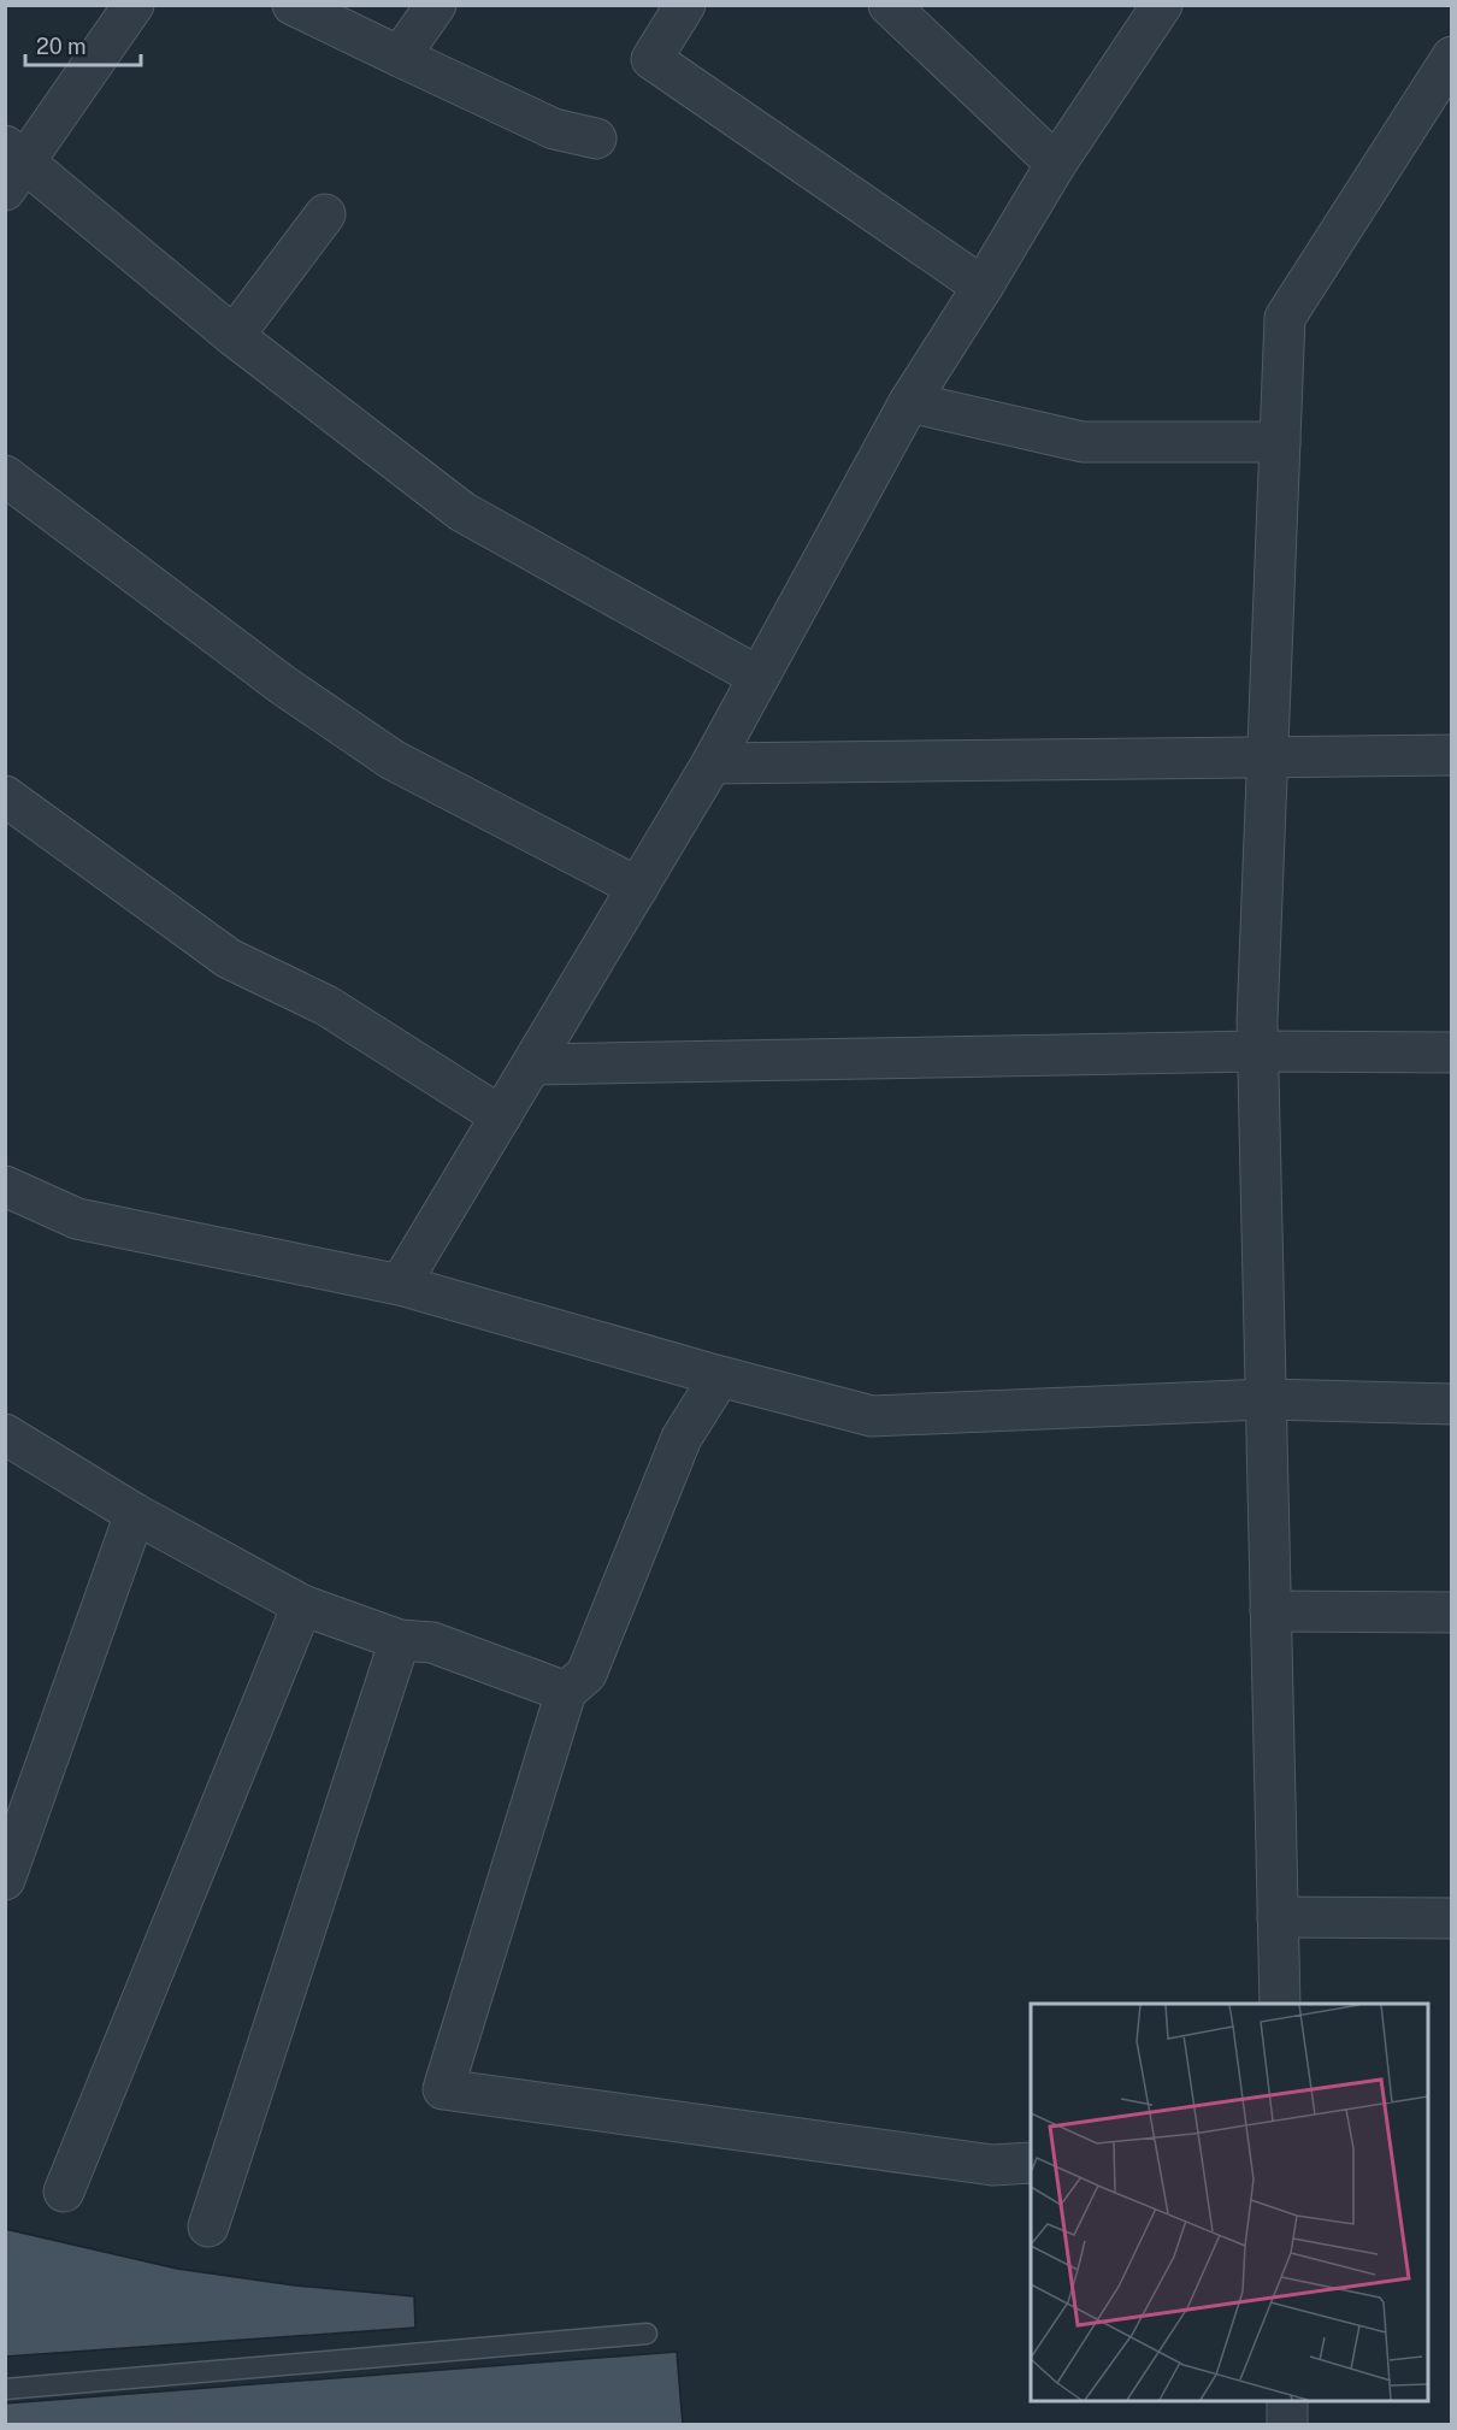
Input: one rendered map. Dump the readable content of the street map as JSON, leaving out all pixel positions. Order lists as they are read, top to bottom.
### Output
{
  "scale_bar": "20 m"
}
